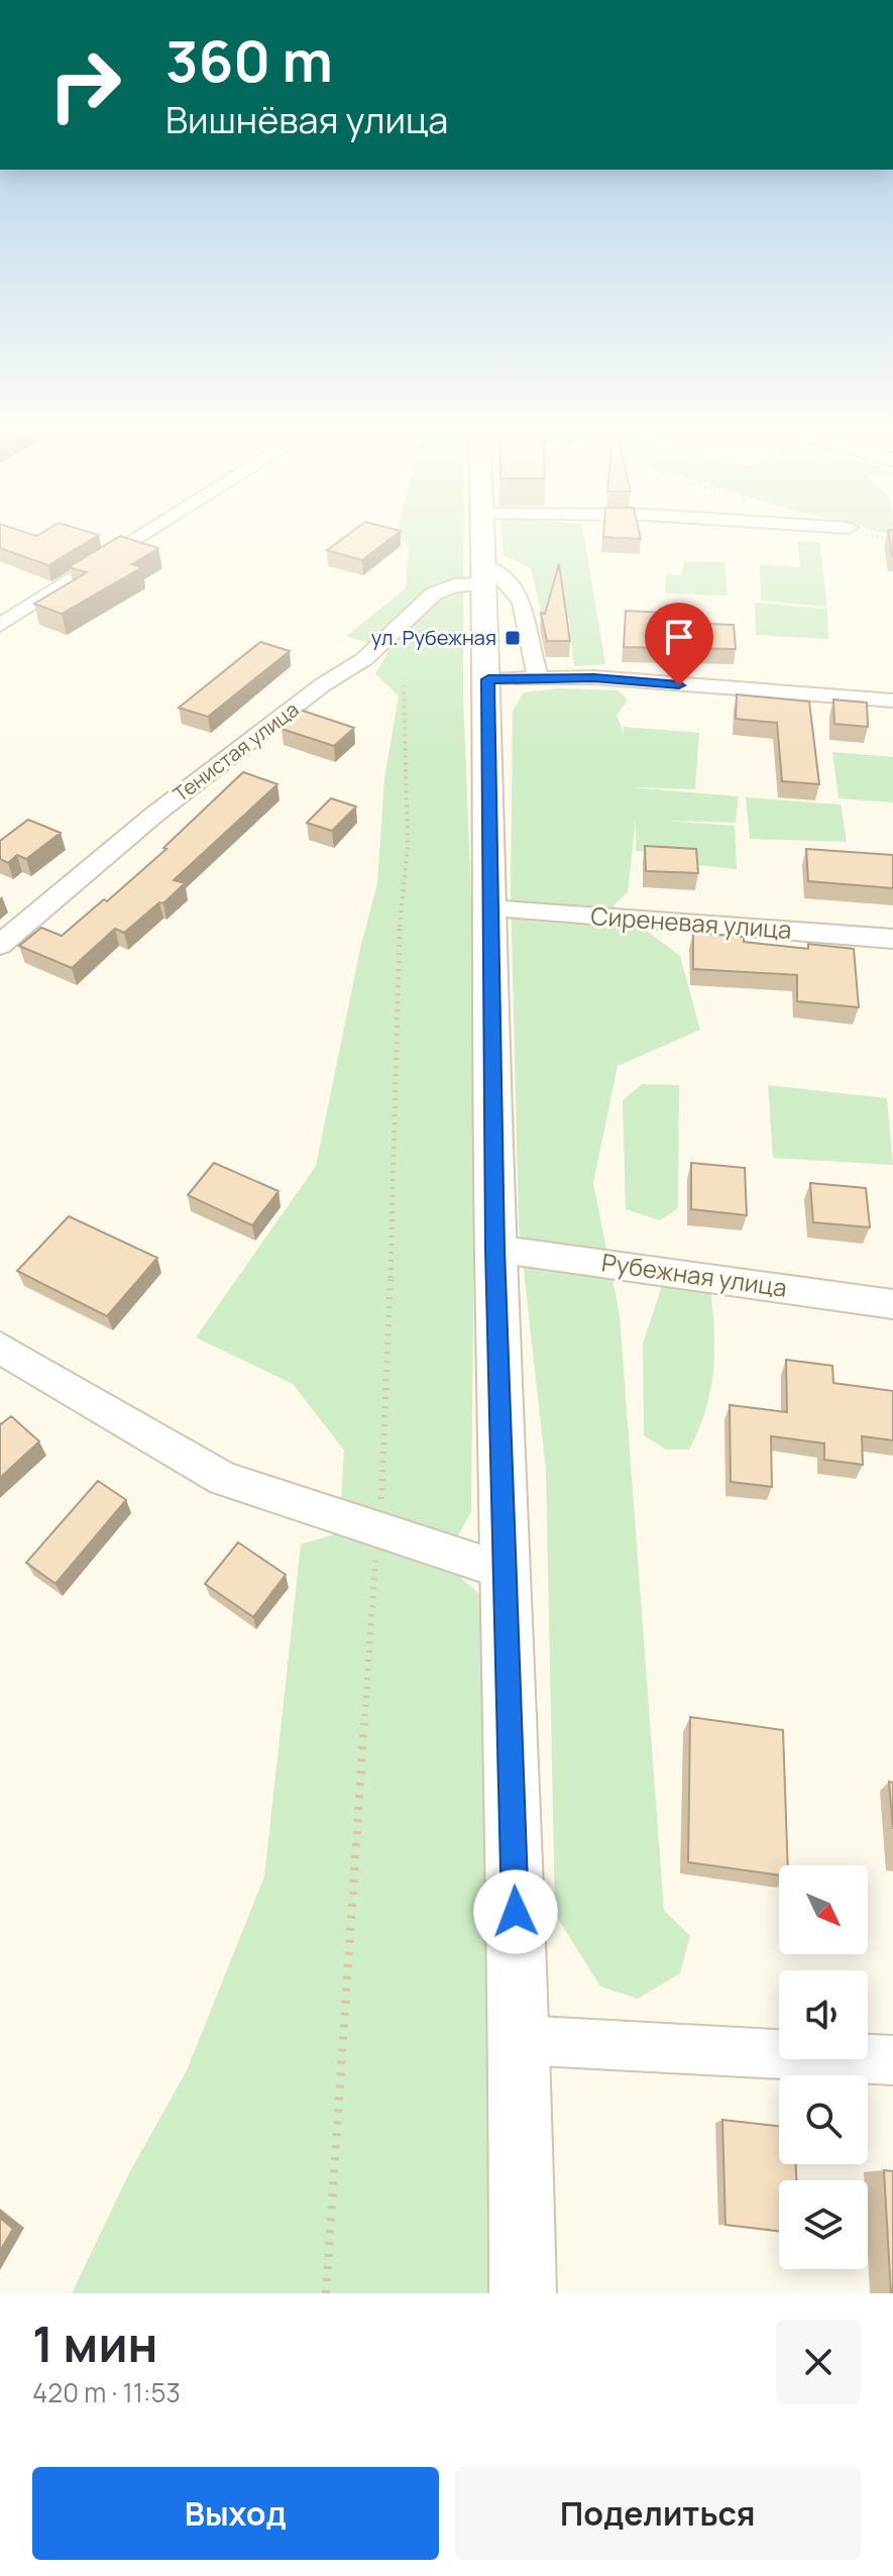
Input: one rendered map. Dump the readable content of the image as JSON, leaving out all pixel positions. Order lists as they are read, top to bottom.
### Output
{
  "streets": {
    "street": ["Тенистая улица", "Сиреневая улица", "Рубежная улица"]
  },
  "places": {
    "transit": ["ул. Рубежная"]
  },
  "north": "bottom right",
  "page": {
    "turn": ["360 m", "Вишнёвая улица"],
    "heading": ["1 мин", "420 m · 11:53"],
    "buttons": ["Выход", "Поделиться"]
  }
}
